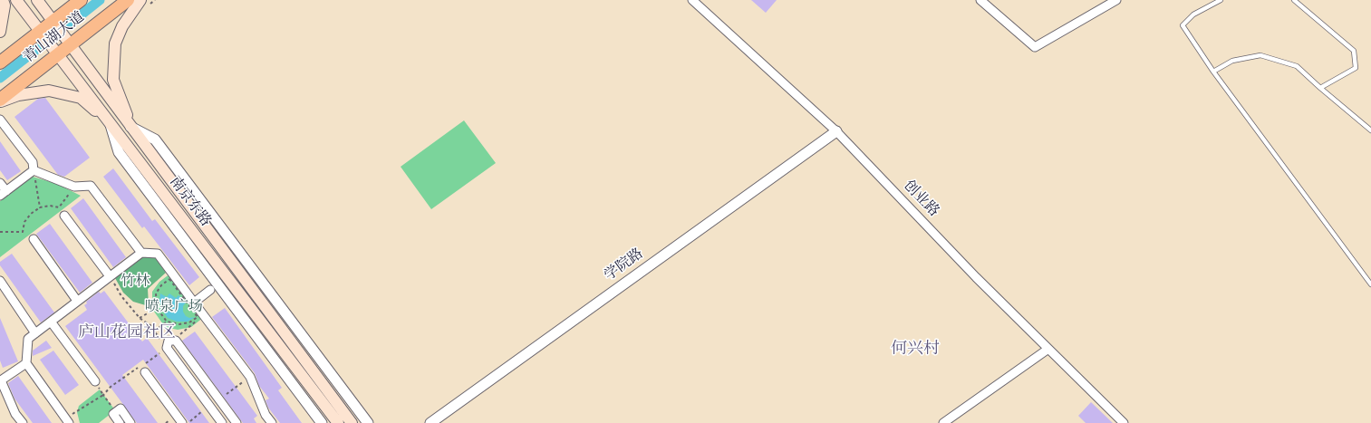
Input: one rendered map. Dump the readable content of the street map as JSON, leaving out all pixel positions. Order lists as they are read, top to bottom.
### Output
{
  "streets": {
    "main road": ["青山湖大道", "南京东路"],
    "street": ["创业路", "学院路"]
  },
  "crossings": [
    ["青山湖大道", "南京东路"],
    ["创业路", "学院路"]
  ],
  "districts": ["庐山花园社区", "何兴村"],
  "parks": ["竹林", "喷泉广场"]
}
